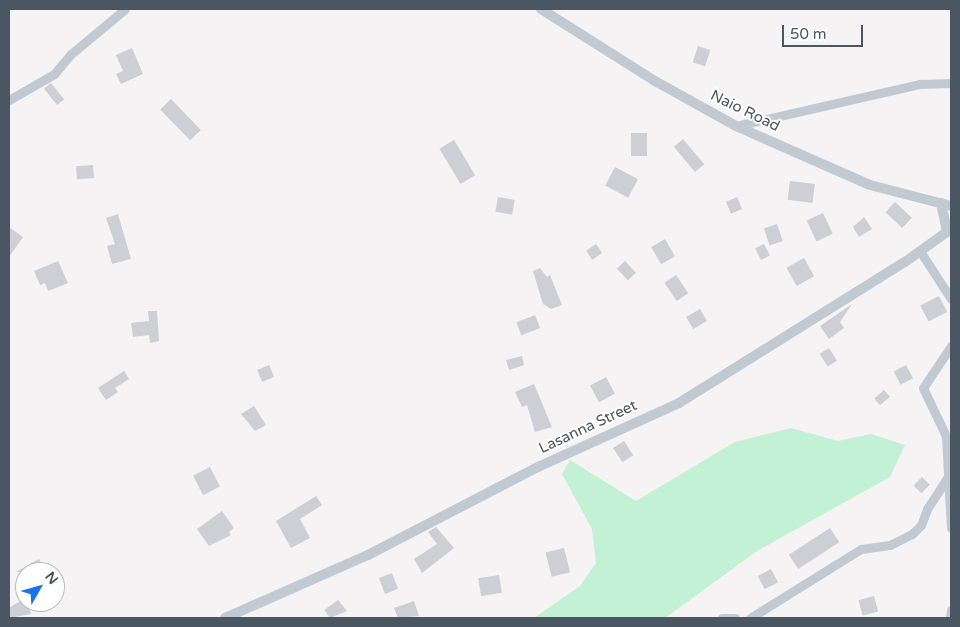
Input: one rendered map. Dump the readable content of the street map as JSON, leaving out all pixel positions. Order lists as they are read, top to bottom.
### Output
{
  "streets": {
    "street": ["Naio Road", "Lasanna Street"]
  },
  "crossings": [
    ["Naio Road", "Lasanna Street"]
  ],
  "scale_bar": "50 m",
  "north": "top right"
}
